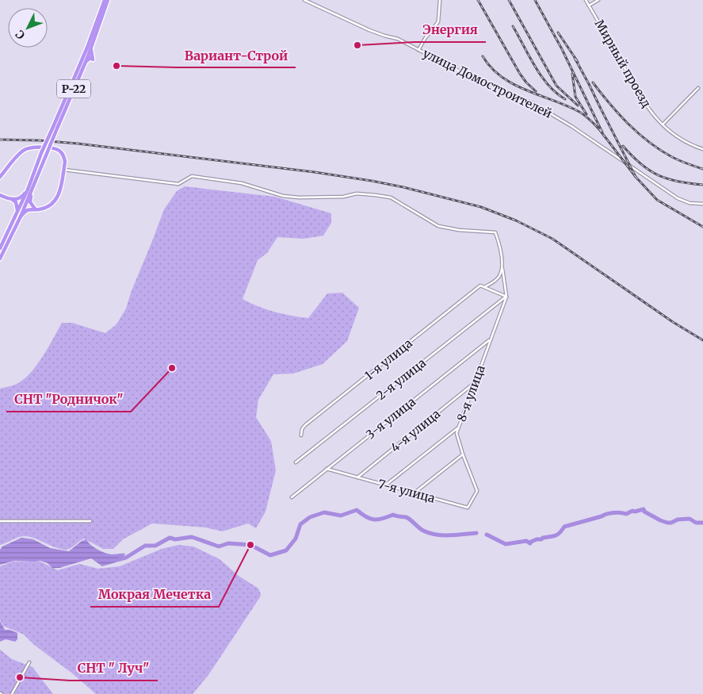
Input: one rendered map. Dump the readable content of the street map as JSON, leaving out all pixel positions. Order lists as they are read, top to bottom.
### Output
{
  "streets": {
    "highway": ["Р-22"],
    "street": [
      "Мирный проезд",
      "улица Домостроителей",
      "1-я улица",
      "2-я улица",
      "8-я улица",
      "3-я улица",
      "4-я улица",
      "7-я улица"
    ]
  },
  "crossings": [
    ["2-я улица", "8-я улица"],
    ["8-я улица", "3-я улица"],
    ["8-я улица", "4-я улица"],
    ["8-я улица", "7-я улица"],
    ["3-я улица", "7-я улица"],
    ["4-я улица", "7-я улица"]
  ],
  "places": [
    "Энергия",
    "Вариант-Строй",
    "СНТ \"Родничок\"",
    "Мокрая Мечетка",
    "СНТ \" Луч\""
  ],
  "north": "bottom left"
}
